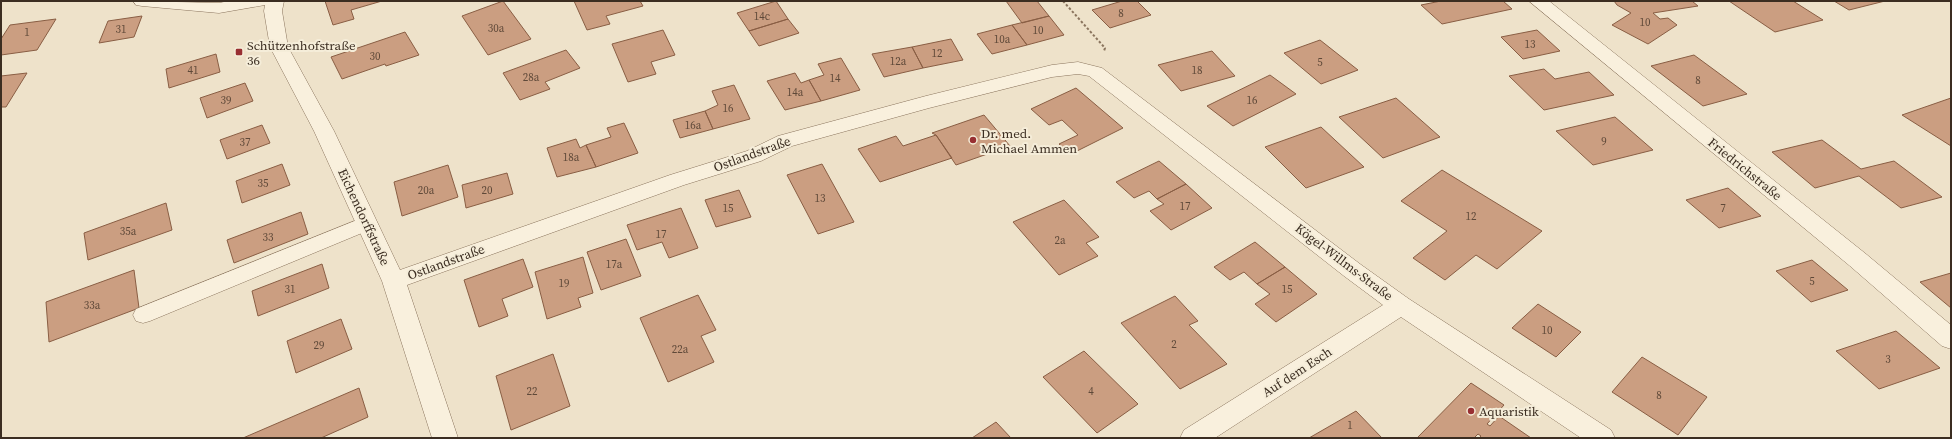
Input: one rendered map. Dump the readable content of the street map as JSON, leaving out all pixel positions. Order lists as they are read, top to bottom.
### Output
{
  "streets": {
    "street": [
      "Ostlandstraße",
      "Friedrichstraße",
      "Eichendorffstraße",
      "Kögel-Willms-Straße",
      "Auf dem Esch"
    ]
  },
  "crossings": [
    ["Ostlandstraße", "Eichendorffstraße"],
    ["Ostlandstraße", "Kögel-Willms-Straße"],
    ["Kögel-Willms-Straße", "Auf dem Esch"]
  ],
  "places": {
    "transit": ["Schützenhofstraße 36"],
    "other": ["Dr. med. Michael Ammen", "Aquaristik"]
  },
  "house_numbers": [
    "8",
    "14c",
    "10",
    "30a",
    "31",
    "10",
    "1",
    "10a",
    "13",
    "12",
    "30",
    "12a",
    "5",
    "41",
    "18",
    "28a",
    "14",
    "8",
    "14a",
    "39",
    "16",
    "16",
    "16a",
    "9",
    "37",
    "18a",
    "35",
    "20a",
    "20",
    "13",
    "17",
    "15",
    "7",
    "12",
    "35a",
    "17",
    "33",
    "2a",
    "17a",
    "5",
    "19",
    "31",
    "15",
    "33a",
    "10",
    "2",
    "29",
    "22a",
    "3",
    "22",
    "4",
    "8",
    "1"
  ]
}
